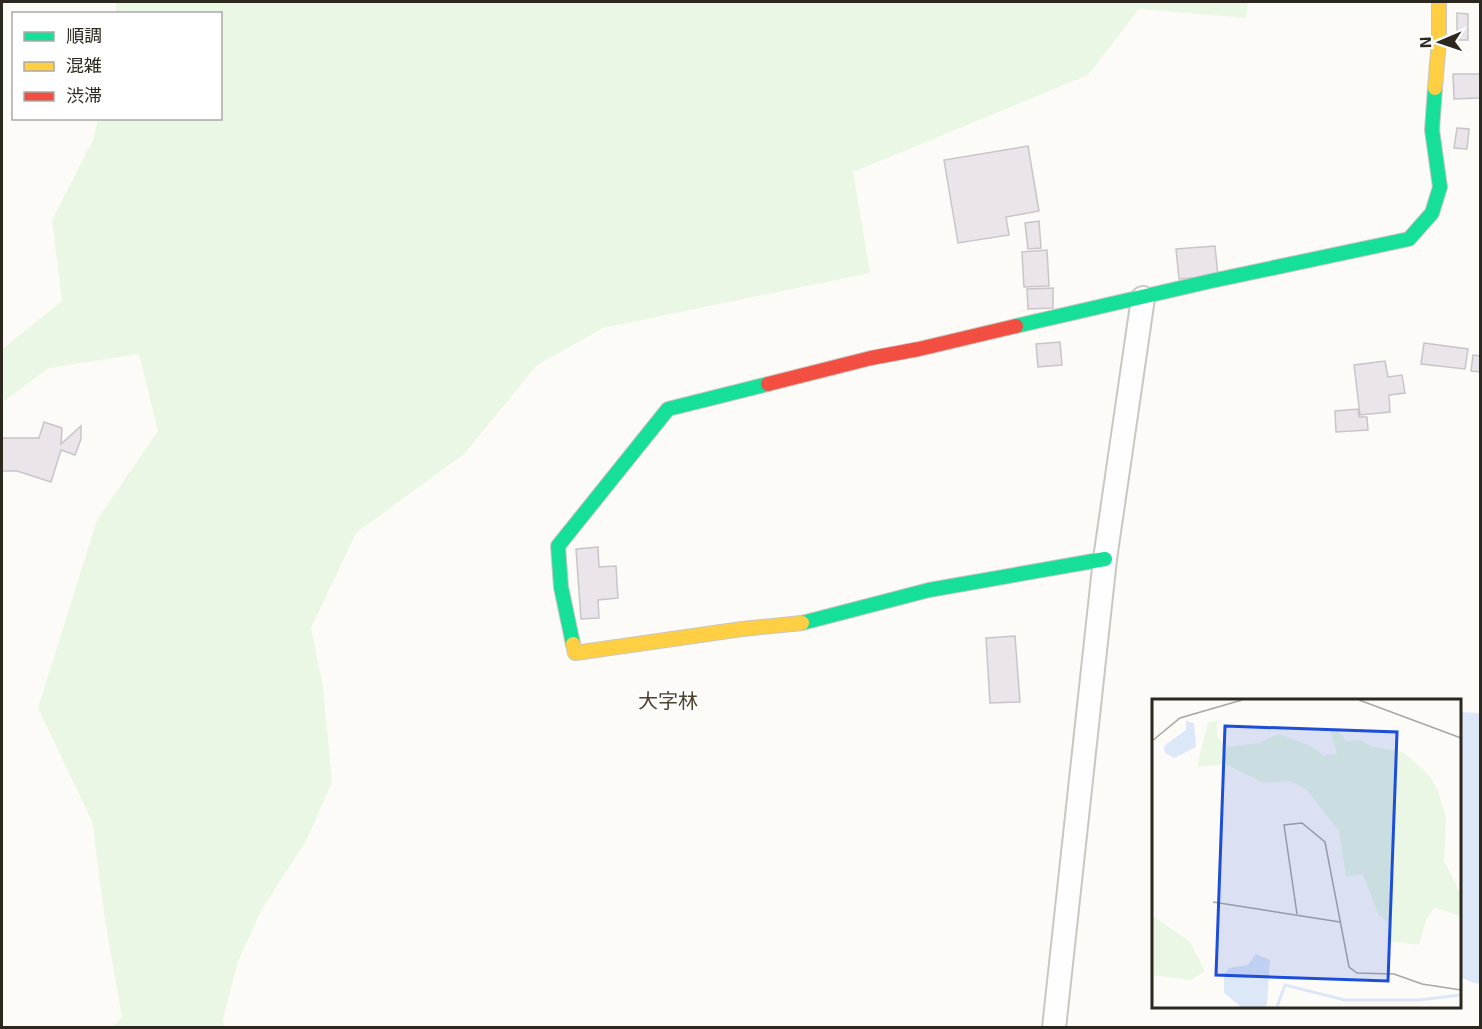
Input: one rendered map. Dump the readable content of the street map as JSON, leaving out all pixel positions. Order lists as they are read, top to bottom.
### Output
{
  "districts": ["大字林"],
  "legend": ["順調", "混雑", "渋滞"],
  "north": "left"
}
